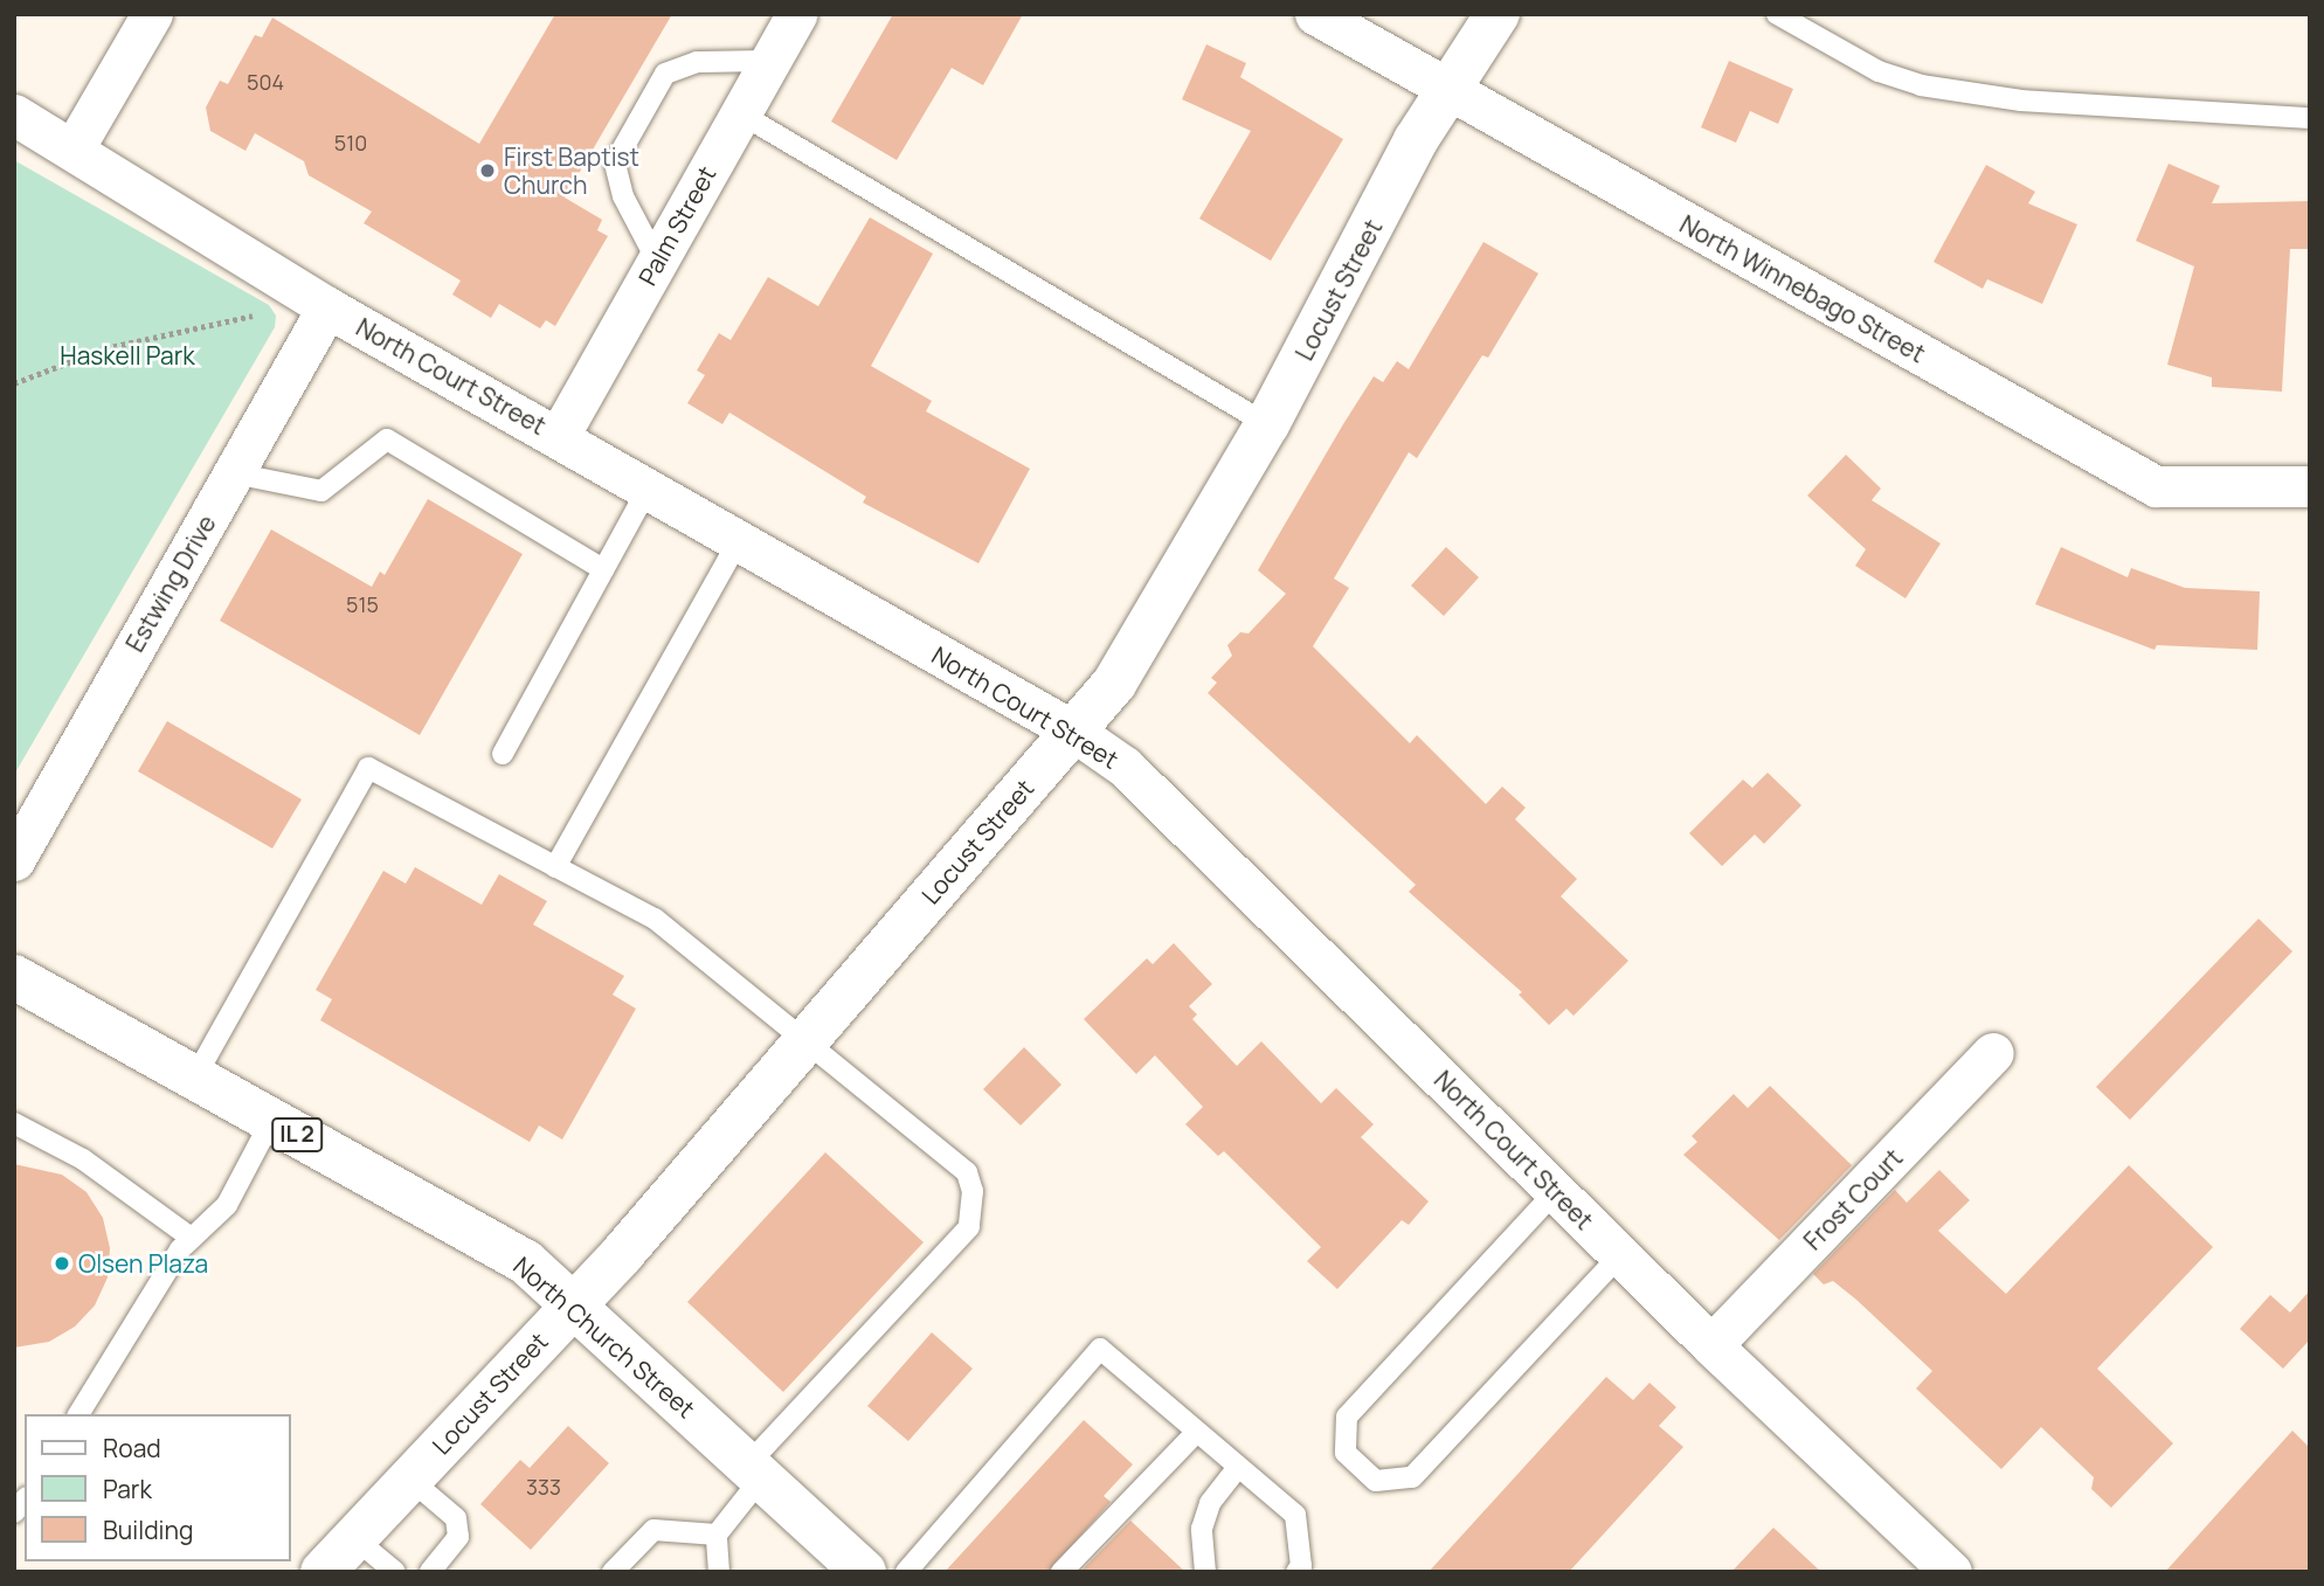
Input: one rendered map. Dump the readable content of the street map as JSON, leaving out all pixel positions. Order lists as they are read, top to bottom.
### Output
{
  "streets": {
    "street": [
      "Palm Street",
      "North Winnebago Street",
      "Locust Street",
      "North Court Street",
      "Estwing Drive",
      "IL 2",
      "Frost Court",
      "North Church Street"
    ]
  },
  "crossings": [
    ["Palm Street", "North Court Street"],
    ["North Winnebago Street", "Locust Street"],
    ["Locust Street", "North Court Street"],
    ["Locust Street", "North Church Street"],
    ["North Court Street", "Estwing Drive"],
    ["North Court Street", "Frost Court"]
  ],
  "parks": ["Haskell Park"],
  "places": ["First Baptist Church", "Olsen Plaza"],
  "house_numbers": [
    "504",
    "510",
    "515",
    "333"
  ],
  "legend": ["Road", "Park", "Building"]
}
